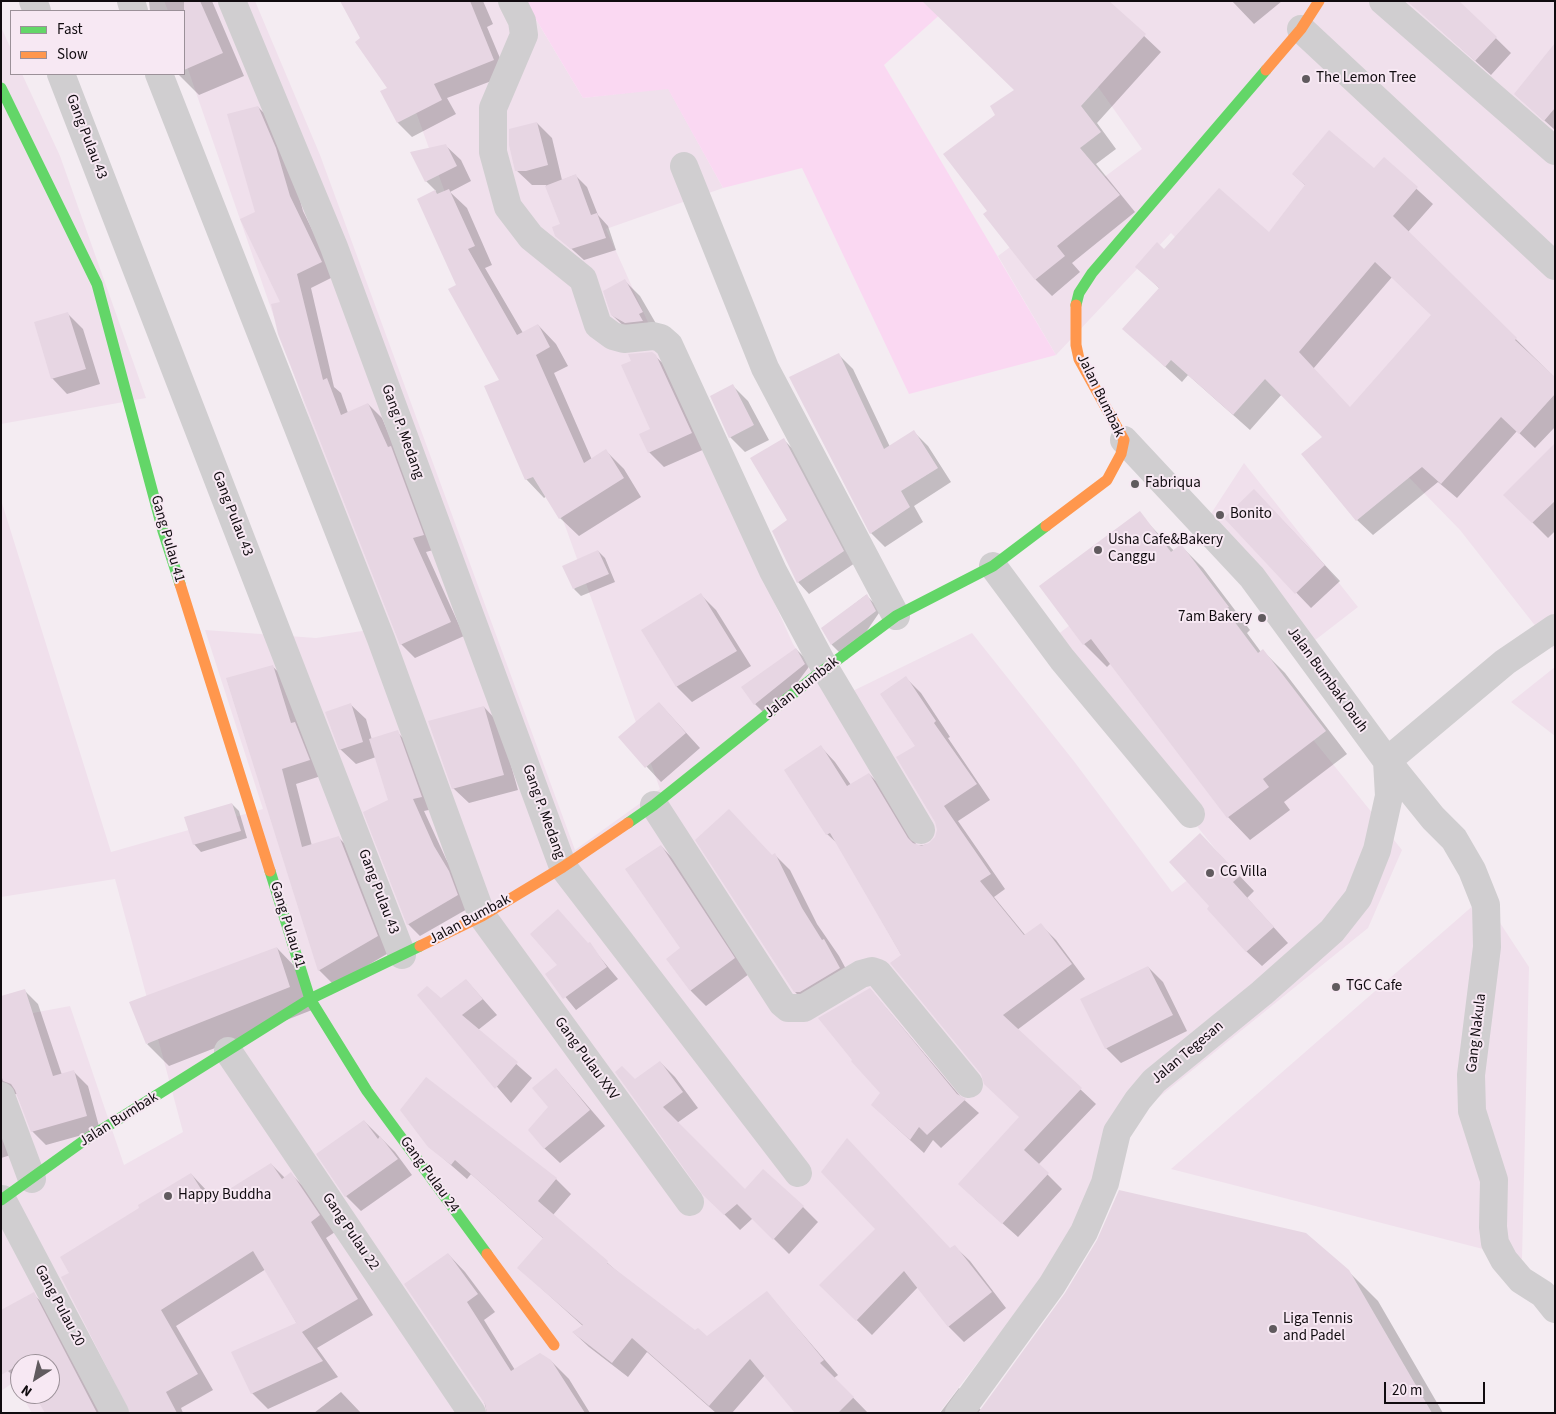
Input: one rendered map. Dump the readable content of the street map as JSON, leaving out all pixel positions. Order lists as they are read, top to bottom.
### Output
{
  "streets": {
    "street": [
      "Gang Pulau 43",
      "Jalan Bumbak",
      "Gang P. Medang",
      "Gang Pulau 41",
      "Jalan Bumbak Dauh",
      "Gang Nakula",
      "Jalan Tegesan",
      "Gang Pulau XXV",
      "Gang Pulau 24",
      "Gang Pulau 22",
      "Gang Pulau 20"
    ]
  },
  "crossings": [
    ["Gang Pulau 43", "Jalan Bumbak"],
    ["Jalan Bumbak", "Gang P. Medang"],
    ["Jalan Bumbak", "Gang Pulau 41"],
    ["Jalan Bumbak", "Jalan Bumbak Dauh"],
    ["Jalan Bumbak", "Gang Pulau XXV"],
    ["Jalan Bumbak", "Gang Pulau 24"],
    ["Jalan Bumbak", "Gang Pulau 22"],
    ["Jalan Bumbak", "Gang Pulau 20"],
    ["Gang Pulau 41", "Gang Pulau 24"],
    ["Jalan Bumbak Dauh", "Gang Nakula"],
    ["Jalan Bumbak Dauh", "Jalan Tegesan"],
    ["Gang Nakula", "Jalan Tegesan"]
  ],
  "places": [
    "The Lemon Tree",
    "Fabriqua",
    "Bonito",
    "Usha Cafe&Bakery Canggu",
    "7am Bakery",
    "CG Villa",
    "TGC Cafe",
    "Happy Buddha",
    "Liga Tennis and Padel"
  ],
  "legend": ["Fast", "Slow"],
  "scale_bar": "20 m",
  "north": "bottom left"
}
